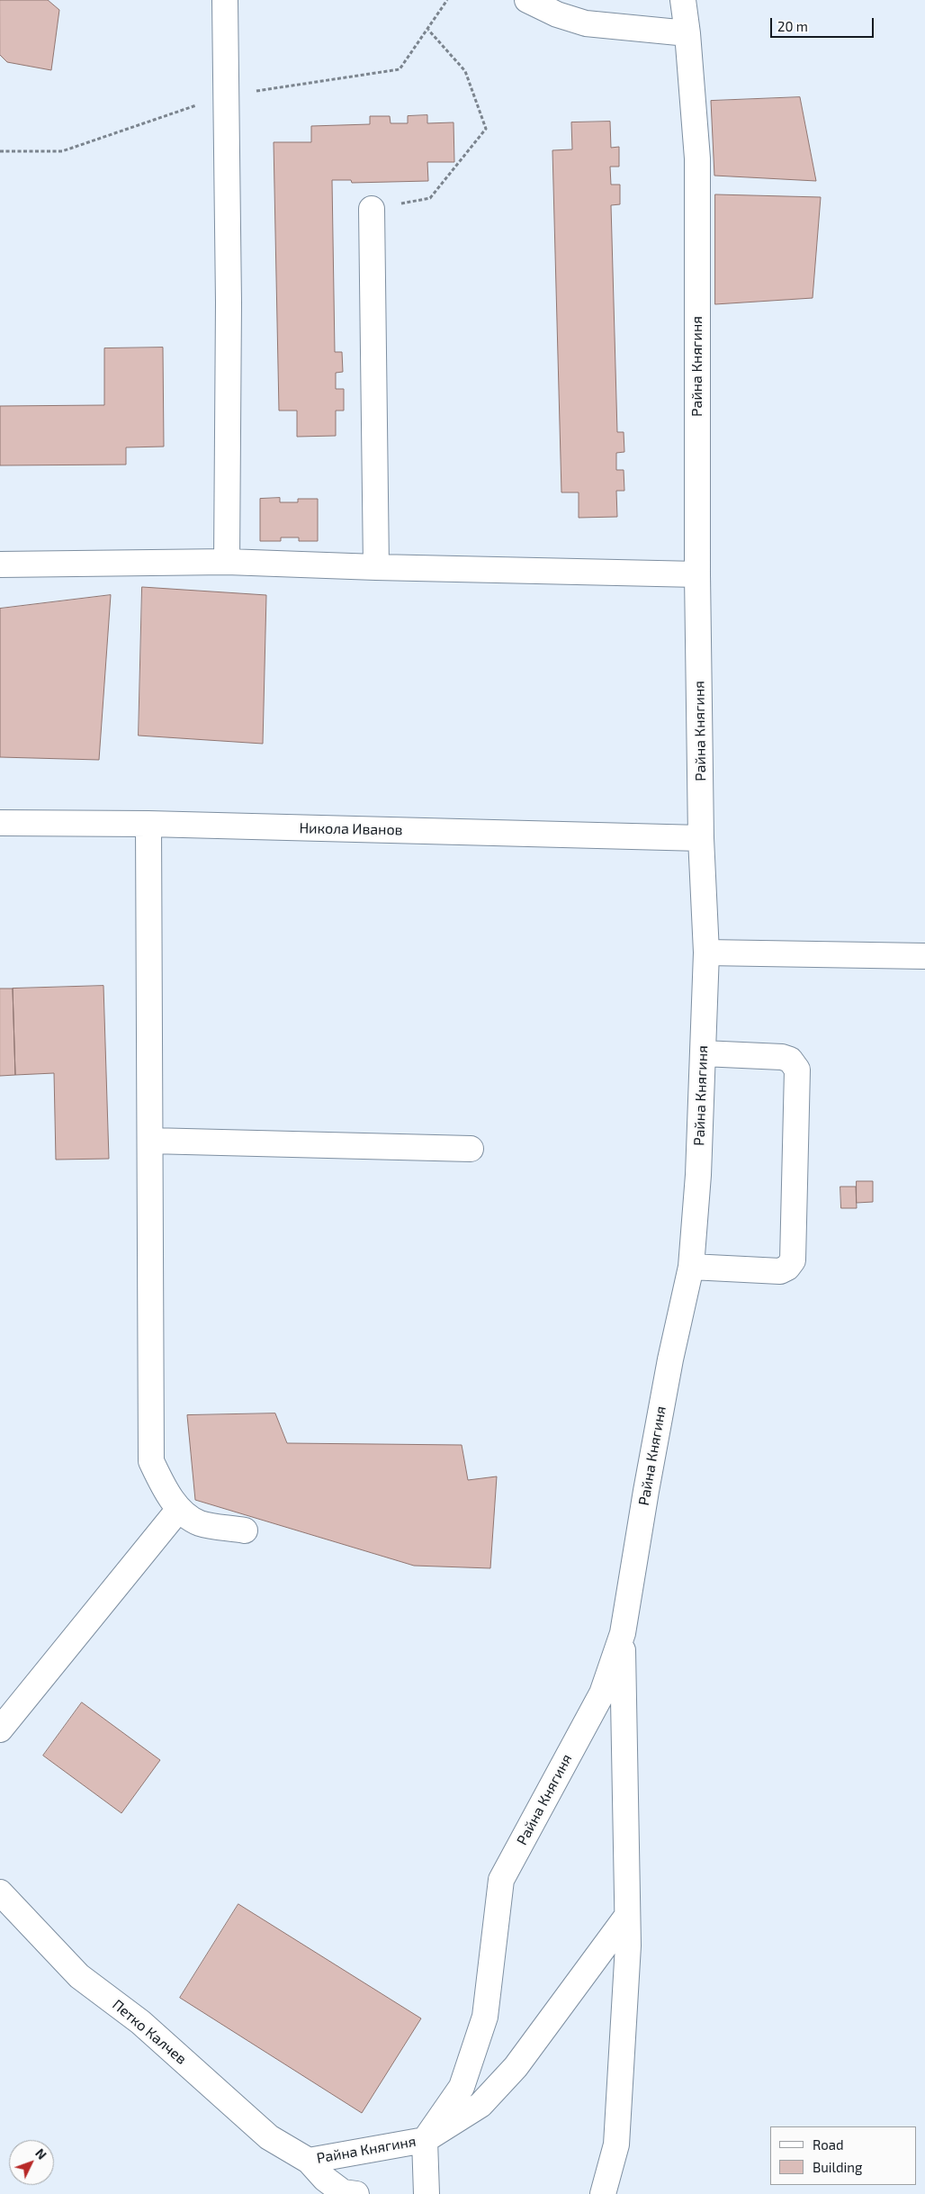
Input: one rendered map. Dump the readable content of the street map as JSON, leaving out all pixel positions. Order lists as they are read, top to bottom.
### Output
{
  "streets": {
    "street": ["Райна Княгиня", "Никола Иванов", "Петко Калчев"]
  },
  "crossings": [
    ["Райна Княгиня", "Никола Иванов"],
    ["Райна Княгиня", "Петко Калчев"]
  ],
  "legend": ["Road", "Building"],
  "scale_bar": "20 m",
  "north": "top right"
}
